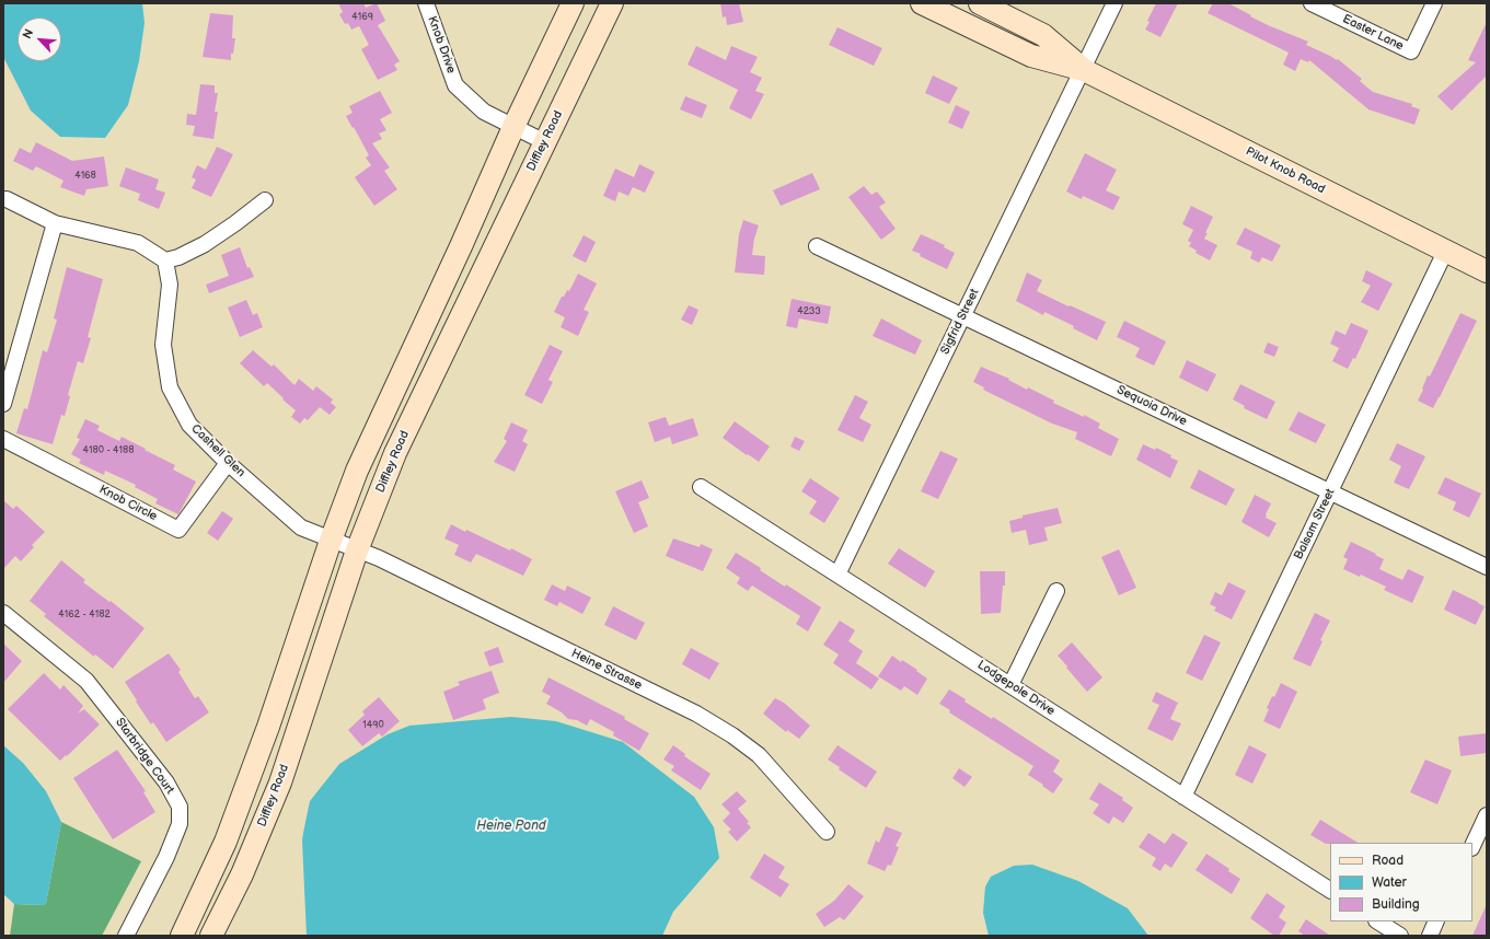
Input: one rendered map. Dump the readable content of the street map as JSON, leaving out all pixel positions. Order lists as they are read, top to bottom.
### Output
{
  "streets": {
    "main road": ["Diffley Road", "Pilot Knob Road"],
    "street": [
      "Easter Lane",
      "Knob Drive",
      "Sigfrid Street",
      "Sequoia Drive",
      "Cashell Glen",
      "Knob Circle",
      "Balsam Street",
      "Heine Strasse",
      "Lodgepole Drive",
      "Starbridge Court"
    ]
  },
  "crossings": [
    ["Knob Drive", "Diffley Road"],
    ["Diffley Road", "Cashell Glen"],
    ["Diffley Road", "Heine Strasse"],
    ["Pilot Knob Road", "Sigfrid Street"],
    ["Pilot Knob Road", "Balsam Street"],
    ["Sigfrid Street", "Sequoia Drive"],
    ["Sigfrid Street", "Lodgepole Drive"],
    ["Sequoia Drive", "Balsam Street"],
    ["Cashell Glen", "Knob Circle"],
    ["Cashell Glen", "Heine Strasse"],
    ["Balsam Street", "Lodgepole Drive"]
  ],
  "water": ["Heine Pond"],
  "house_numbers": [
    "4169",
    "4168",
    "4233",
    "4180 - 4188",
    "4162 - 4182",
    "1490"
  ],
  "legend": ["Road", "Water", "Building"],
  "north": "top left"
}
